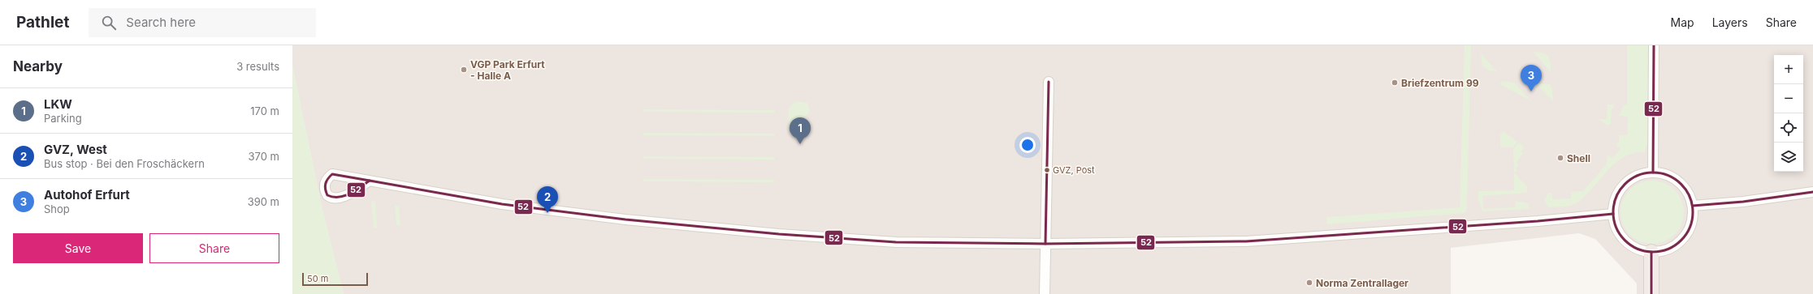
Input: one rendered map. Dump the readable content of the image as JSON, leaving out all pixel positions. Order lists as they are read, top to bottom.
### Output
{
  "places": [
    "VGP Park Erfurt - Halle A",
    "Briefzentrum 99",
    "Shell",
    "GVZ, Post",
    "Norma Zentrallager"
  ],
  "lines": ["transit line 52"],
  "scale_bar": "50 m",
  "page": {
    "header": "Pathlet",
    "search": "Search here",
    "nav": ["Map", "Layers", "Share"],
    "heading": ["Nearby", "3 results"],
    "map_buttons": ["+", "−"],
    "pins": ["3", "1", "2"],
    "list": [
      {
        "mark": "1",
        "name": "LKW",
        "note": "Parking",
        "value": "170 m"
      },
      {
        "mark": "2",
        "name": "GVZ, West",
        "note": "Bus stop · Bei den Froschäckern",
        "value": "370 m"
      },
      {
        "mark": "3",
        "name": "Autohof Erfurt",
        "note": "Shop",
        "value": "390 m"
      }
    ],
    "buttons": ["Save", "Share"],
    "scale": "50 m"
  }
}
